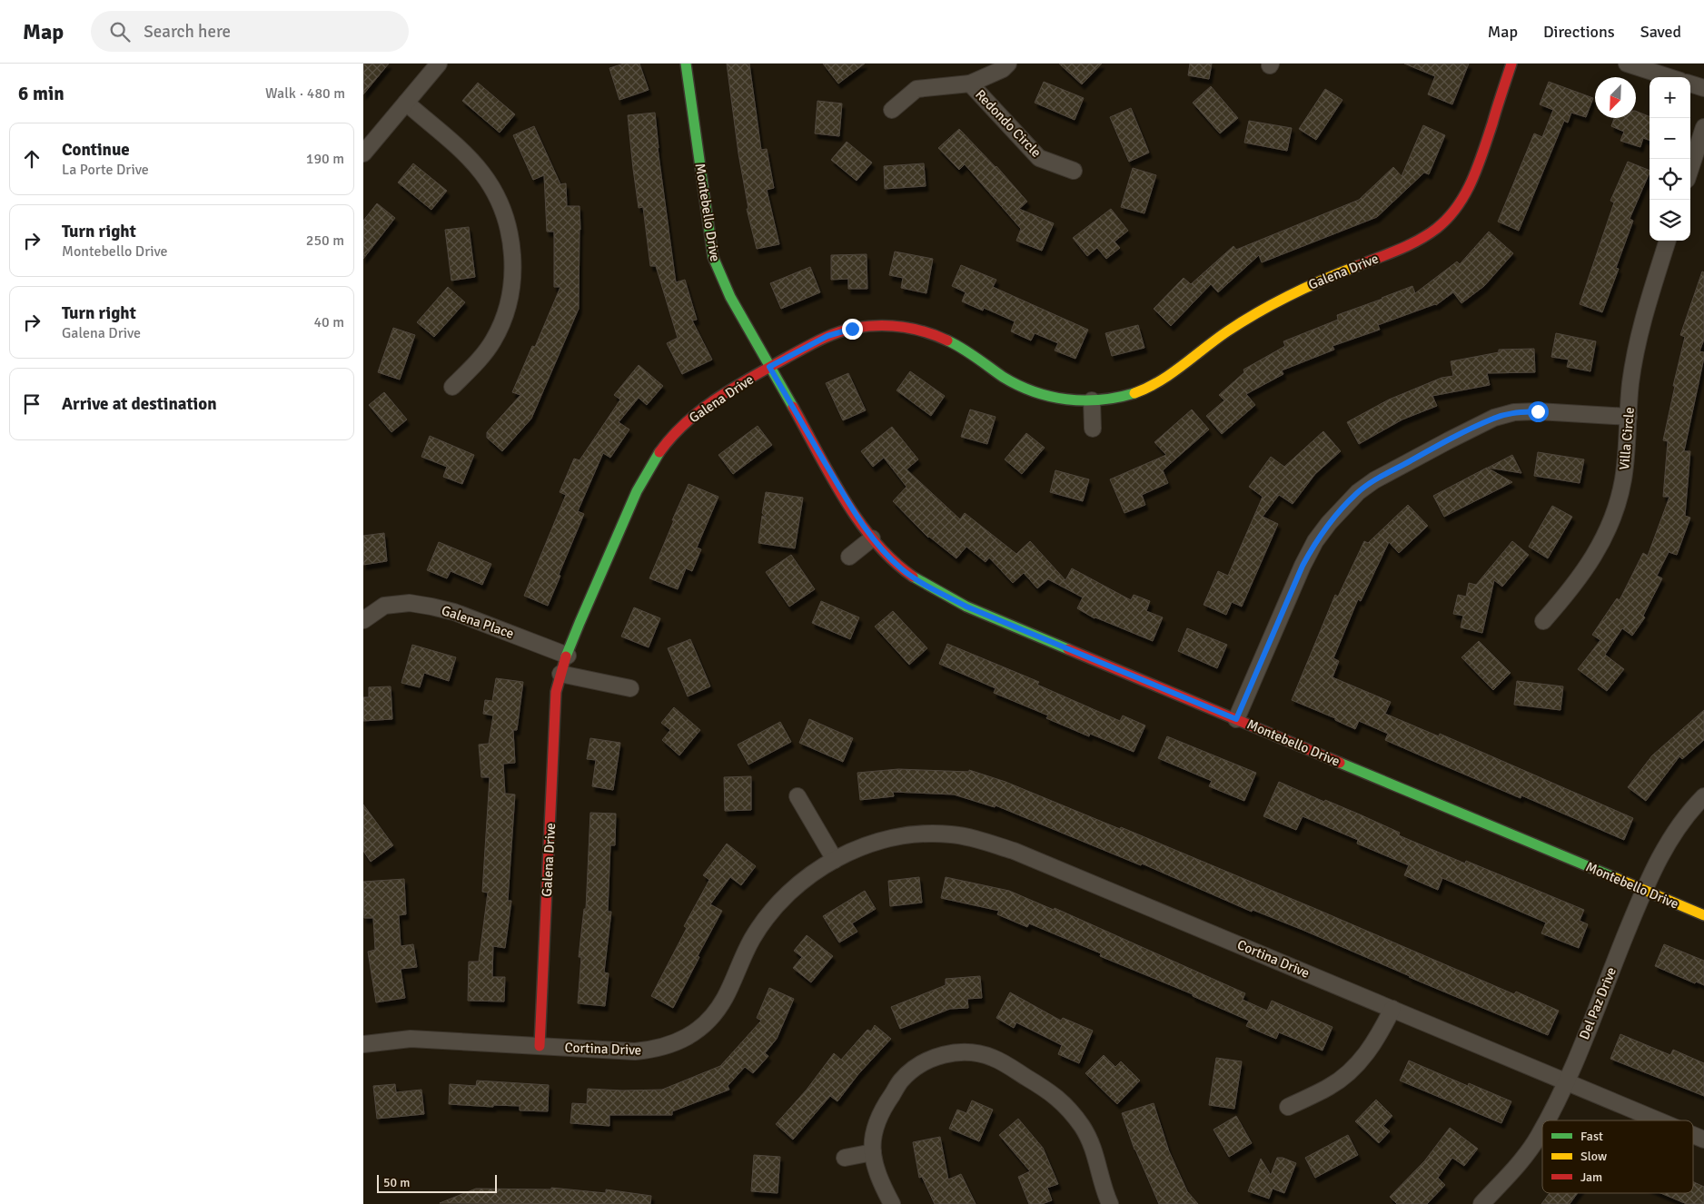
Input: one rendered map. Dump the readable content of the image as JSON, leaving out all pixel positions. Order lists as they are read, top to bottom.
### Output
{
  "streets": {
    "street": [
      "Redondo Circle",
      "Montebello Drive",
      "Galena Drive",
      "Villa Circle",
      "Galena Place",
      "Cortina Drive",
      "Del Paz Drive"
    ]
  },
  "crossings": [
    ["Montebello Drive", "Galena Drive"],
    ["Montebello Drive", "Del Paz Drive"],
    ["Galena Drive", "Galena Place"],
    ["Galena Drive", "Cortina Drive"],
    ["Cortina Drive", "Del Paz Drive"]
  ],
  "legend": ["Fast", "Slow", "Jam"],
  "scale_bar": "50 m",
  "north": "bottom left",
  "page": {
    "header": "Map",
    "search": "Search here",
    "nav": ["Map", "Directions", "Saved"],
    "heading": ["6 min", "Walk · 480 m"],
    "map_buttons": ["+", "−"],
    "list": [
      ["Continue", "La Porte Drive", "190 m"],
      ["Turn right", "Montebello Drive", "250 m"],
      ["Turn right", "Galena Drive", "40 m"],
      "Arrive at destination"
    ],
    "scale": "50 m"
  }
}
